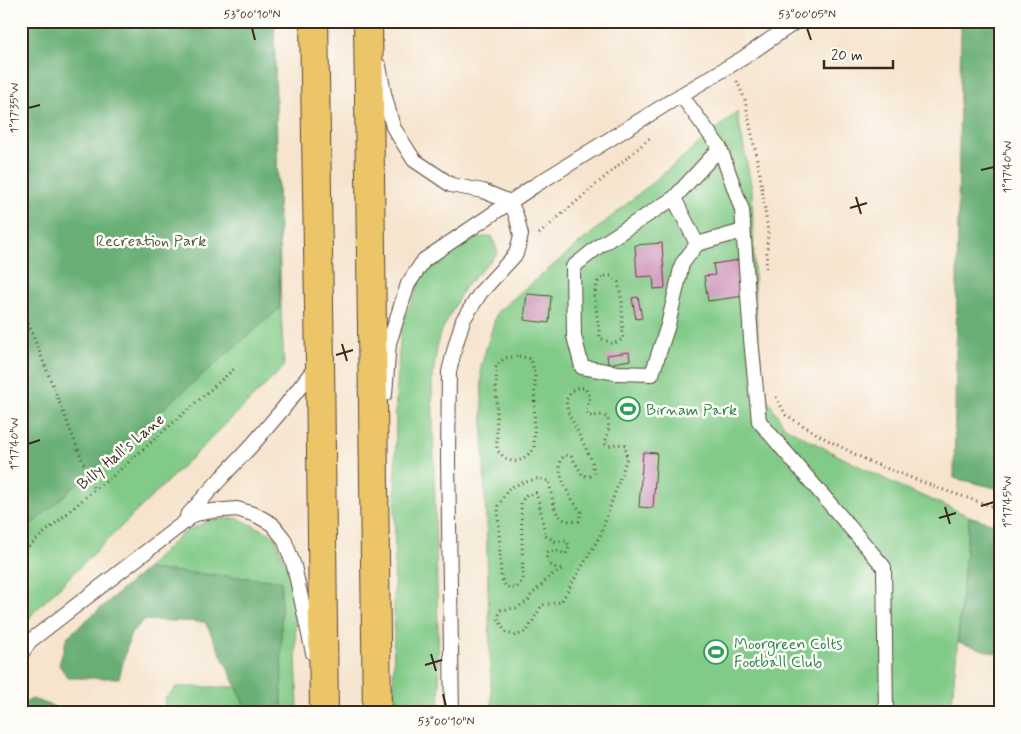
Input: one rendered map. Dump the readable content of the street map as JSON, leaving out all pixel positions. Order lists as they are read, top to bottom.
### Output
{
  "streets": {
    "path": ["Billy Hall's Lane"]
  },
  "parks": ["Recreation Park"],
  "places": {
    "sports": ["Birnam Park", "Moorgreen Colts Football Club"]
  },
  "scale_bar": "20 m",
  "coordinates": [
    "53°00'10\"N",
    "53°00'05\"N",
    "1°17'35\"W",
    "1°17'40\"W",
    "1°17'45\"W"
  ]
}
